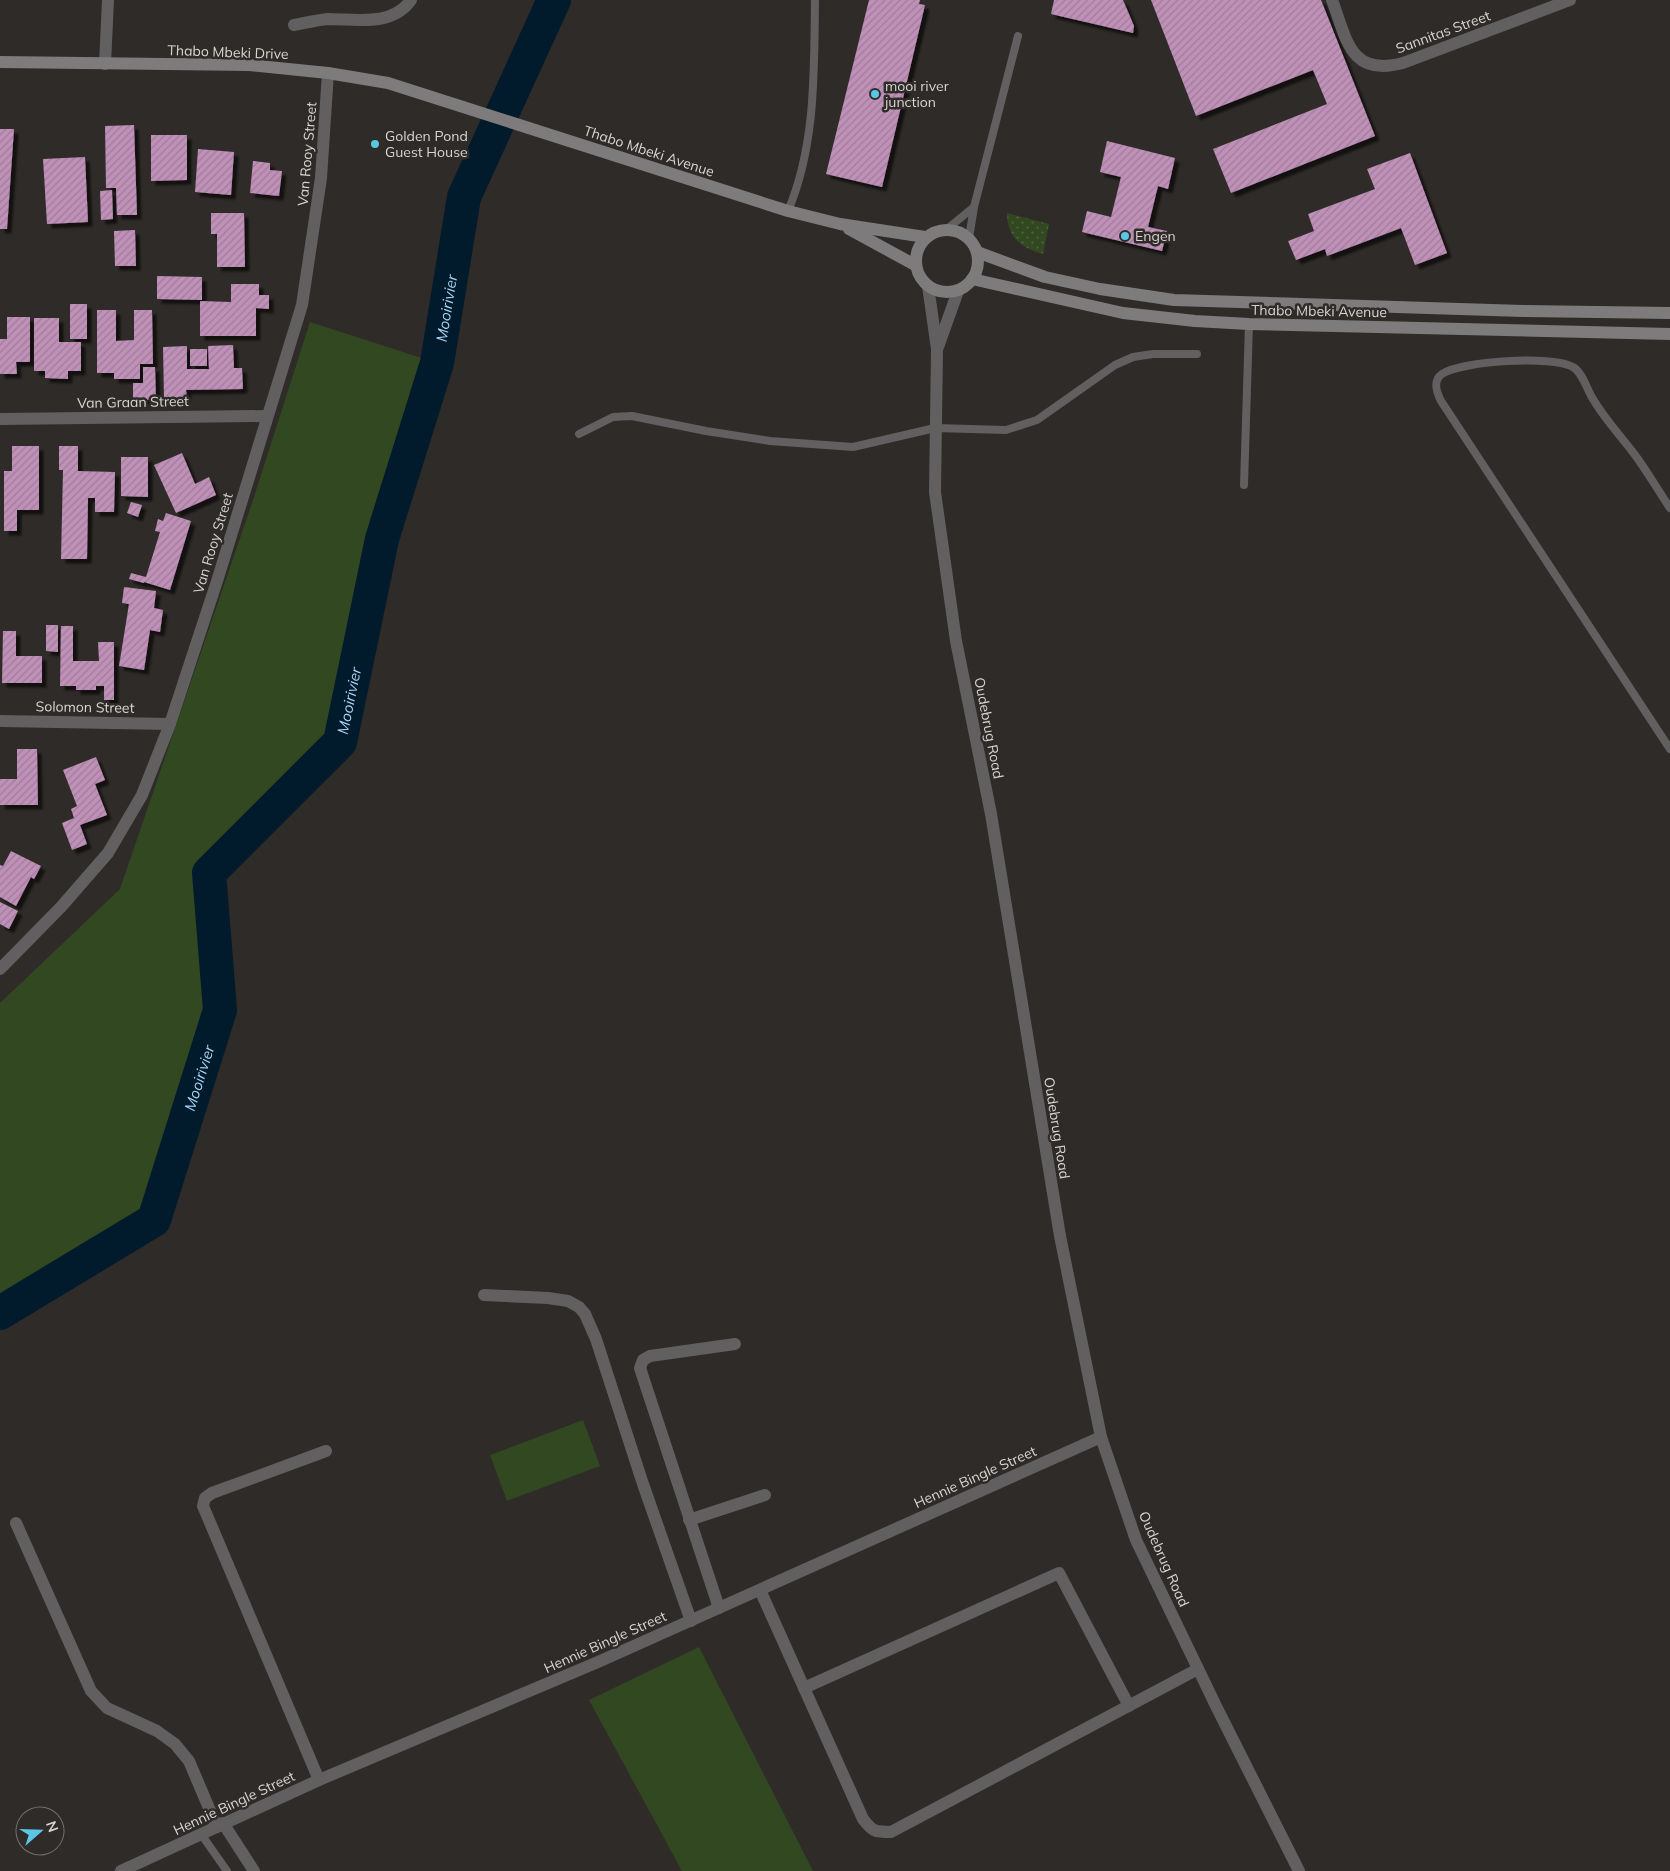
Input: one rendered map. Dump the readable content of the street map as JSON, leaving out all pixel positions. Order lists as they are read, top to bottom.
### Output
{
  "streets": {
    "main road": ["Thabo Mbeki Drive", "Thabo Mbeki Avenue"],
    "street": [
      "Sannitas Street",
      "Van Rooy Street",
      "Van Graan Street",
      "Solomon Street",
      "Oudebrug Road",
      "Hennie Bingle Street"
    ]
  },
  "crossings": [
    ["Thabo Mbeki Drive", "Thabo Mbeki Avenue"],
    ["Thabo Mbeki Drive", "Van Rooy Street"],
    ["Thabo Mbeki Avenue", "Oudebrug Road"],
    ["Van Rooy Street", "Van Graan Street"],
    ["Van Rooy Street", "Solomon Street"],
    ["Oudebrug Road", "Hennie Bingle Street"]
  ],
  "water": ["Mooirivier"],
  "places": ["mooi river junction", "Golden Pond Guest House", "Engen"],
  "north": "right"
}
